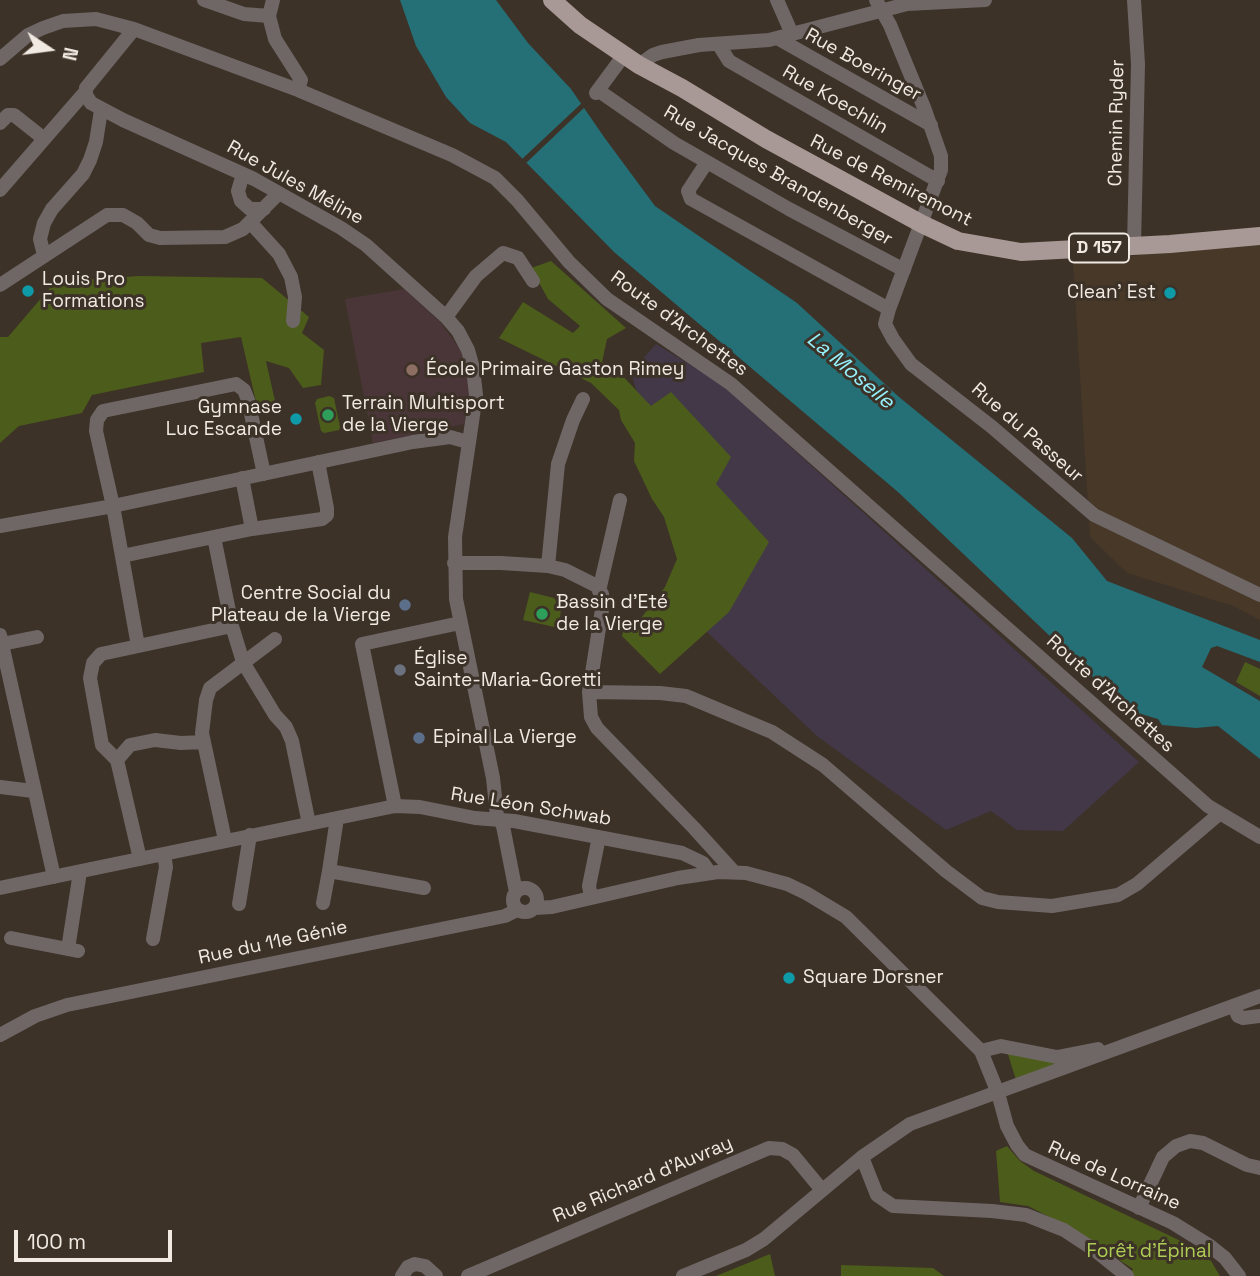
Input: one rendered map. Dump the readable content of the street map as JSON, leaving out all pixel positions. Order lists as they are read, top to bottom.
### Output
{
  "streets": {
    "main road": ["Rue de Remiremont", "D 157"],
    "street": [
      "Rue Boeringer",
      "Rue Koechlin",
      "Chemin Ryder",
      "Rue Jacques Brandenberger",
      "Rue Jules Méline",
      "Route d'Archettes",
      "Rue du Passeur",
      "Rue Léon Schwab",
      "Rue du 11e Génie",
      "Rue de Lorraine",
      "Rue Richard d'Auvray"
    ]
  },
  "crossings": [
    ["Chemin Ryder", "Rue de Remiremont"],
    ["Rue Jacques Brandenberger", "Rue de Remiremont"],
    ["Rue Jules Méline", "Rue Léon Schwab"],
    ["Rue Jules Méline", "Rue du 11e Génie"]
  ],
  "water": ["La Moselle"],
  "parks": ["Forêt d'Épinal"],
  "places": [
    "Louis Pro Formations",
    "Clean' Est",
    "École Primaire Gaston Rimey",
    "Terrain Multisport de la Vierge",
    "Gymnase Luc Escande",
    "Centre Social du Plateau de la Vierge",
    "Bassin d'Eté de la Vierge",
    "Église Sainte-Maria-Goretti",
    "Epinal La Vierge",
    "Square Dorsner"
  ],
  "scale_bar": "100 m",
  "north": "right"
}
